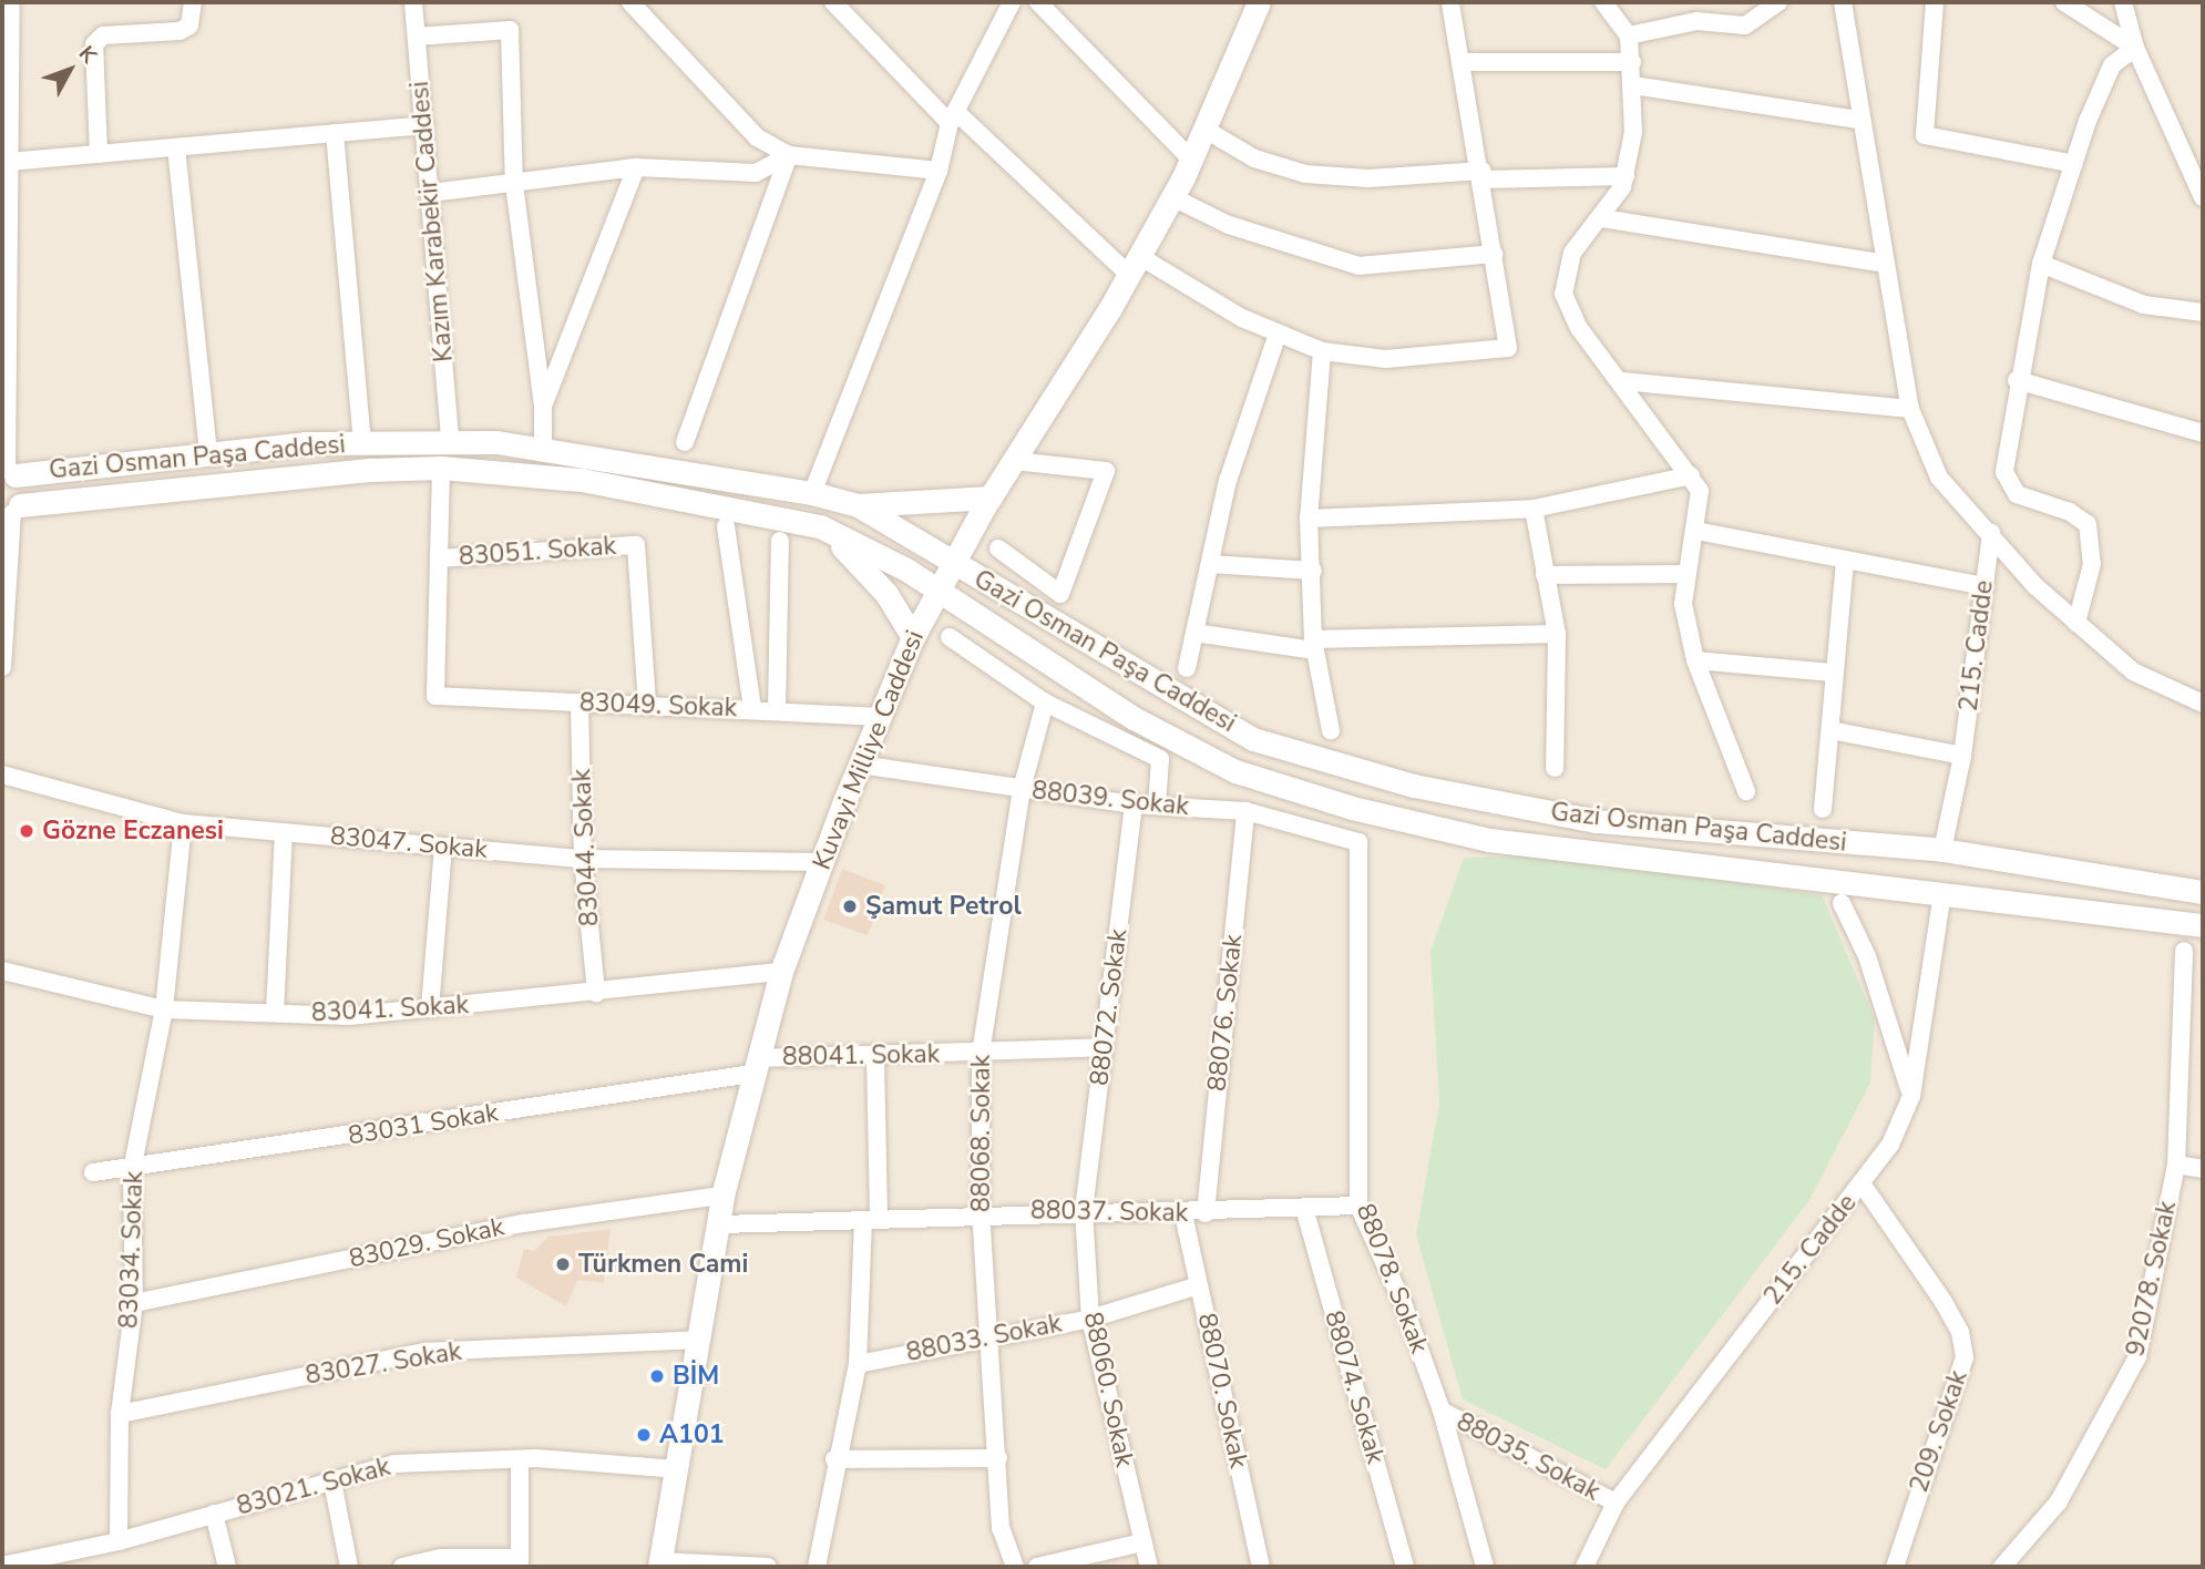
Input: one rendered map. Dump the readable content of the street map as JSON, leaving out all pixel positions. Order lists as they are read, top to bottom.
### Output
{
  "streets": {
    "main road": ["Gazi Osman Paşa Caddesi", "Kuvayi Milliye Caddesi"],
    "street": [
      "Kazım Karabekir Caddesi",
      "83051. Sokak",
      "215. Cadde",
      "83049. Sokak",
      "88039. Sokak",
      "83047. Sokak",
      "83044. Sokak",
      "88072. Sokak",
      "83041. Sokak",
      "88076. Sokak",
      "88041. Sokak",
      "83031 Sokak",
      "88068. Sokak",
      "88037. Sokak",
      "83029. Sokak",
      "83034. Sokak",
      "88078. Sokak",
      "92078. Sokak",
      "88033. Sokak",
      "83027. Sokak",
      "88074. Sokak",
      "88060. Sokak",
      "88070. Sokak",
      "209. Sokak",
      "88035. Sokak",
      "83021. Sokak"
    ]
  },
  "crossings": [
    ["Kazım Karabekir Caddesi", "Gazi Osman Paşa Caddesi"],
    ["Gazi Osman Paşa Caddesi", "215. Cadde"],
    ["Gazi Osman Paşa Caddesi", "Kuvayi Milliye Caddesi"],
    ["83051. Sokak", "83049. Sokak"],
    ["215. Cadde", "209. Sokak"],
    ["215. Cadde", "88035. Sokak"],
    ["83049. Sokak", "Kuvayi Milliye Caddesi"],
    ["83049. Sokak", "83044. Sokak"],
    ["Kuvayi Milliye Caddesi", "88039. Sokak"],
    ["Kuvayi Milliye Caddesi", "83047. Sokak"],
    ["Kuvayi Milliye Caddesi", "83041. Sokak"],
    ["Kuvayi Milliye Caddesi", "88041. Sokak"],
    ["Kuvayi Milliye Caddesi", "83031 Sokak"],
    ["Kuvayi Milliye Caddesi", "88037. Sokak"],
    ["Kuvayi Milliye Caddesi", "83029. Sokak"],
    ["Kuvayi Milliye Caddesi", "83027. Sokak"],
    ["Kuvayi Milliye Caddesi", "83021. Sokak"],
    ["88039. Sokak", "88072. Sokak"],
    ["88039. Sokak", "88076. Sokak"],
    ["88039. Sokak", "88068. Sokak"],
    ["88039. Sokak", "88078. Sokak"],
    ["83047. Sokak", "83044. Sokak"],
    ["83047. Sokak", "83034. Sokak"],
    ["83044. Sokak", "83041. Sokak"],
    ["88072. Sokak", "88041. Sokak"],
    ["88072. Sokak", "88037. Sokak"],
    ["88072. Sokak", "88060. Sokak"],
    ["83041. Sokak", "83034. Sokak"],
    ["88076. Sokak", "88037. Sokak"],
    ["88041. Sokak", "83031 Sokak"],
    ["88041. Sokak", "88068. Sokak"],
    ["83031 Sokak", "83034. Sokak"],
    ["88068. Sokak", "88037. Sokak"],
    ["88068. Sokak", "88033. Sokak"],
    ["88037. Sokak", "88078. Sokak"],
    ["88037. Sokak", "88074. Sokak"],
    ["88037. Sokak", "88060. Sokak"],
    ["88037. Sokak", "88070. Sokak"],
    ["83029. Sokak", "83034. Sokak"],
    ["83034. Sokak", "83027. Sokak"],
    ["83034. Sokak", "83021. Sokak"],
    ["88078. Sokak", "88035. Sokak"],
    ["88033. Sokak", "88060. Sokak"],
    ["88033. Sokak", "88070. Sokak"]
  ],
  "places": [
    "Gözne Eczanesi",
    "Şamut Petrol",
    "Türkmen Cami",
    "BİM",
    "A101"
  ],
  "north": "top right"
}
